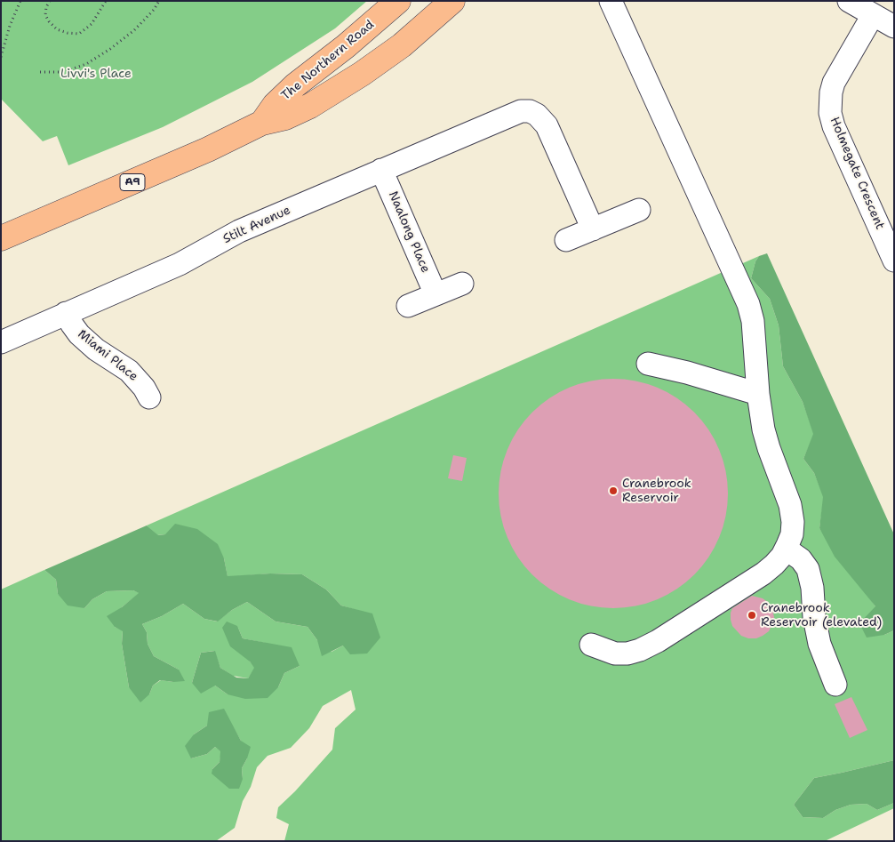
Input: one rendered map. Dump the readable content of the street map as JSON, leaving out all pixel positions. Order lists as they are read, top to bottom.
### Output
{
  "streets": {
    "highway": ["The Northern Road", "A9"],
    "street": [
      "Holmegate Crescent",
      "Stilt Avenue",
      "Naalong Place",
      "Miami Place"
    ]
  },
  "crossings": [
    ["Stilt Avenue", "Naalong Place"],
    ["Stilt Avenue", "Miami Place"]
  ],
  "parks": ["Livvi's Place"],
  "places": ["Cranebrook Reservoir", "Cranebrook Reservoir (elevated)"]
}
